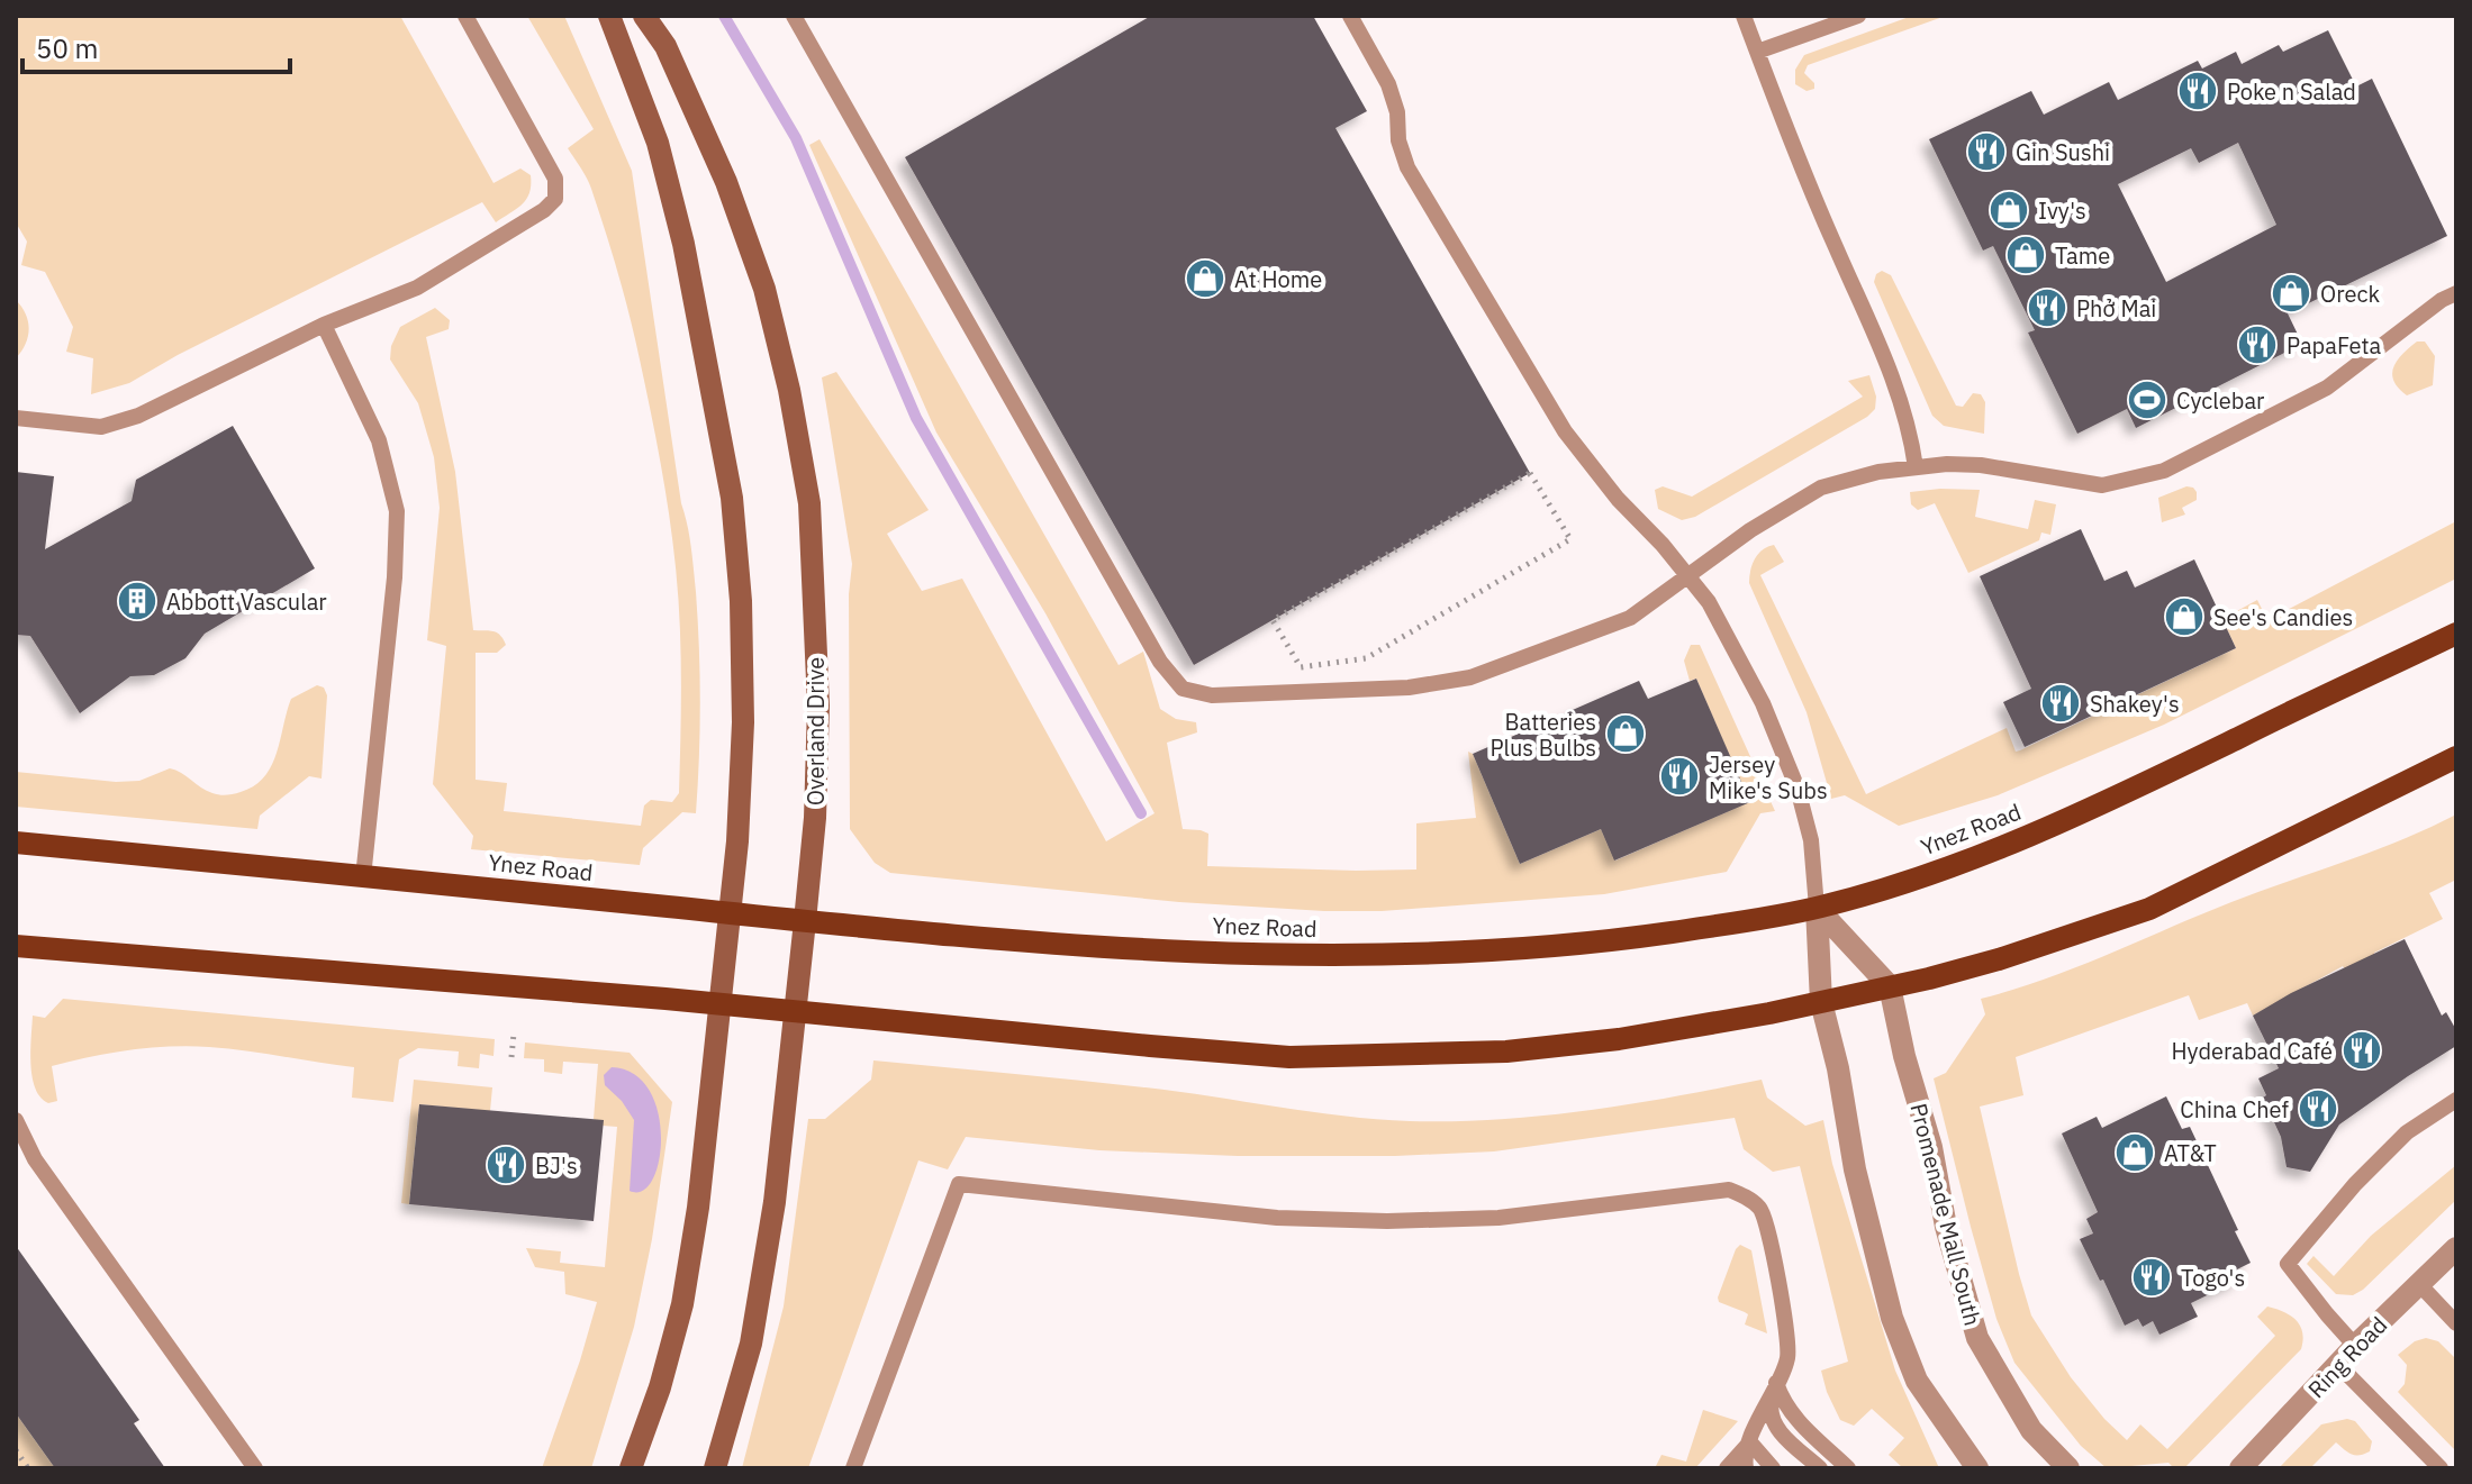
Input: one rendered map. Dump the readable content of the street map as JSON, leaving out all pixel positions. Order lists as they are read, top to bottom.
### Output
{
  "streets": {
    "main road": ["Overland Drive", "Ynez Road"],
    "street": ["Promenade Mall South", "Ring Road"]
  },
  "crossings": [
    ["Overland Drive", "Ynez Road"]
  ],
  "places": {
    "restaurant": [
      "Poke n Salad",
      "Gin Sushi",
      "Phở Mai",
      "PapaFeta",
      "Shakey's",
      "Jersey Mike's Subs",
      "Hyderabad Café",
      "China Chef",
      "BJ's",
      "Togo's"
    ],
    "shop": [
      "Ivy's",
      "Tame",
      "At Home",
      "Oreck",
      "See's Candies",
      "Batteries Plus Bulbs",
      "AT&T"
    ],
    "sports": ["Cyclebar"],
    "building": ["Abbott Vascular"]
  },
  "scale_bar": "50 m"
}
